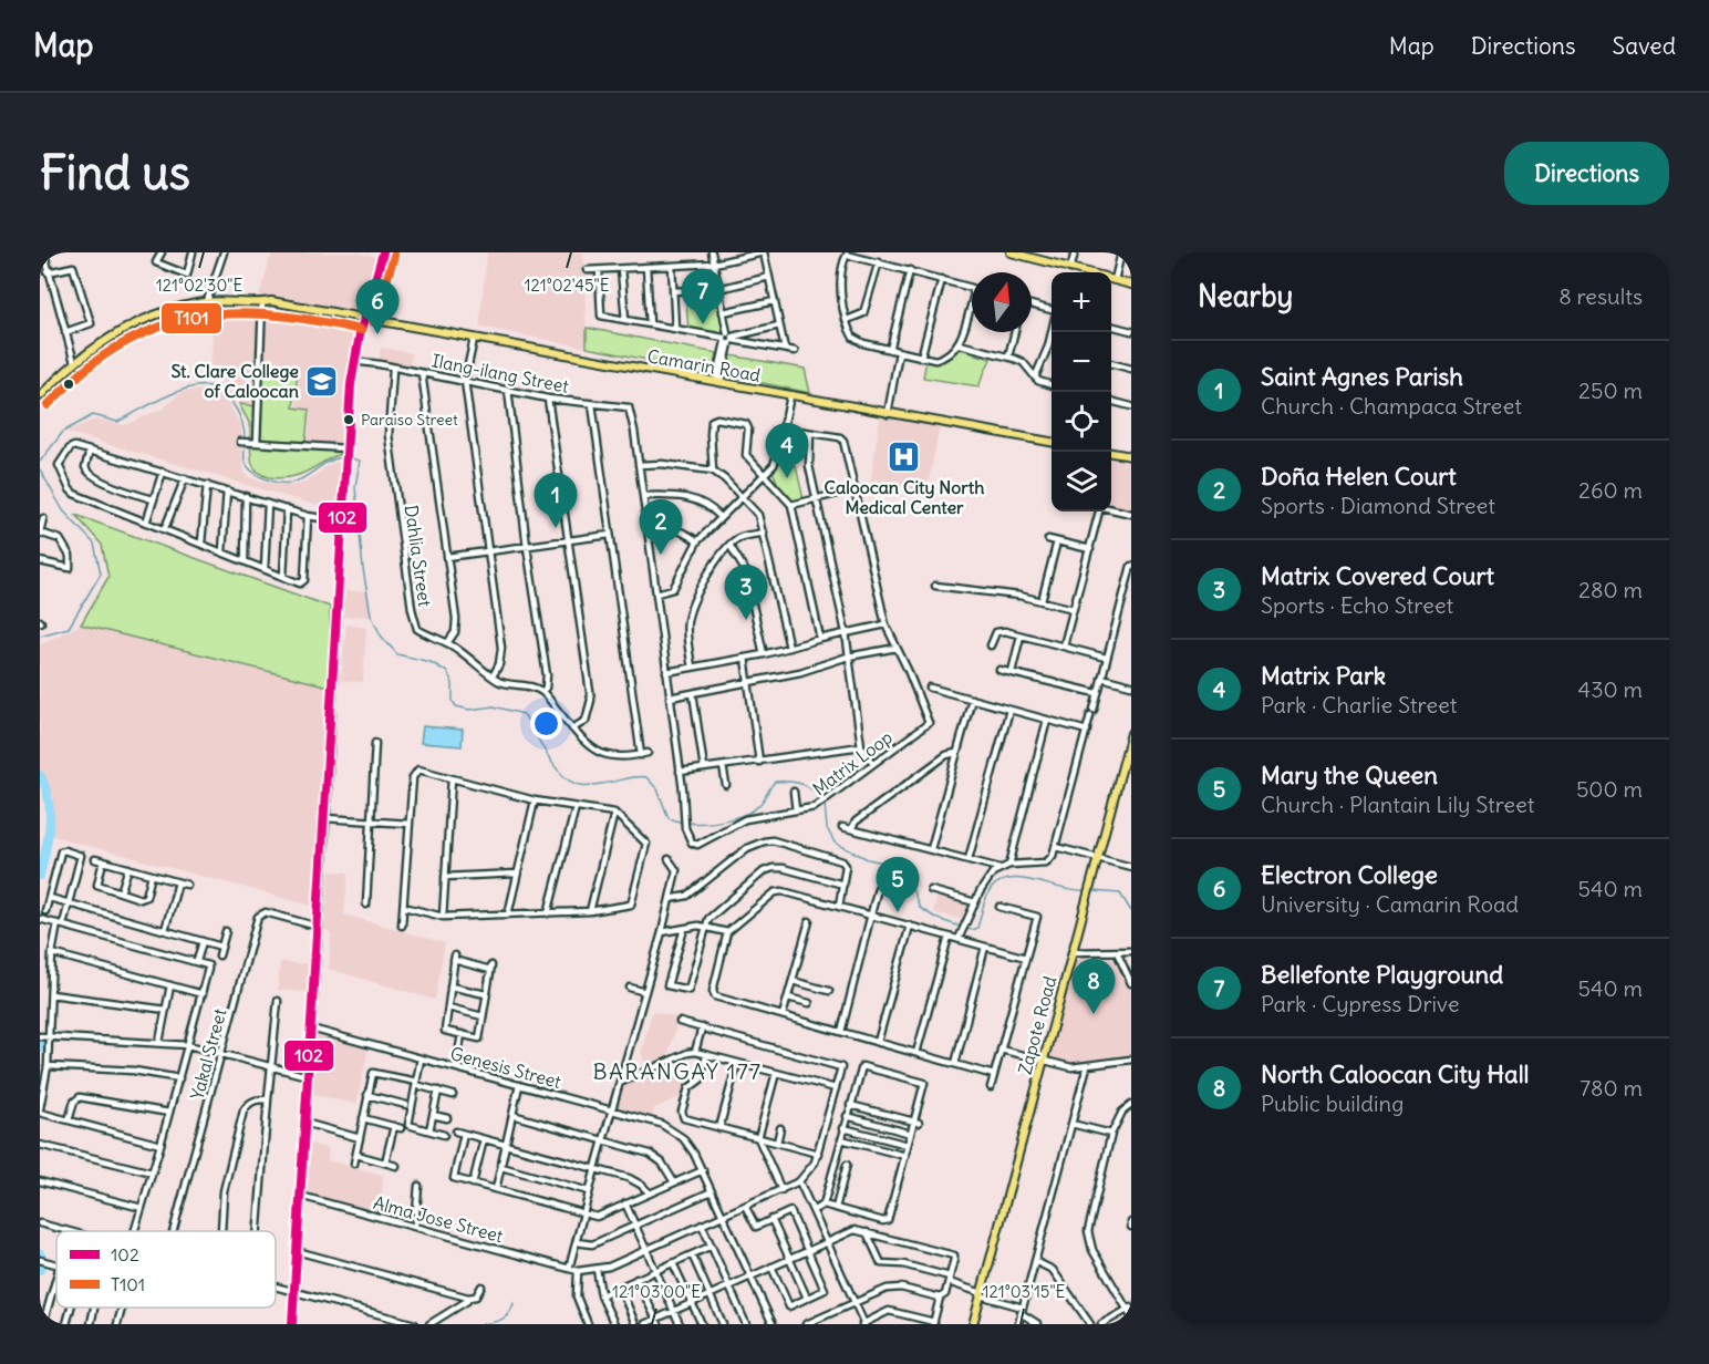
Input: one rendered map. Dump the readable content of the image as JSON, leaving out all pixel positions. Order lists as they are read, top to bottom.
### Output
{
  "streets": {
    "main road": ["Camarin Road", "Zapote Road"],
    "street": [
      "Ilang-ilang Street",
      "Dahlia Street",
      "Matrix Loop",
      "Yakal Street",
      "Genesis Street",
      "Alma Jose Street"
    ]
  },
  "crossings": [
    ["Ilang-ilang Street", "Dahlia Street"],
    ["Ilang-ilang Street", "Matrix Loop"]
  ],
  "districts": ["BARANGAY 177"],
  "places": {
    "school or university": ["St. Clare College of Caloocan"],
    "other": ["Paraiso Street"],
    "hospital": ["Caloocan City North Medical Center"]
  },
  "lines": ["transit line 102", "transit line T101"],
  "legend": ["102", "T101"],
  "north": "top",
  "page": {
    "header": "Map",
    "nav": ["Map", "Directions", "Saved"],
    "buttons": "Directions",
    "title": "Find us",
    "heading": ["Nearby", "8 results"],
    "pins": [
      "7",
      "6",
      "4",
      "1",
      "2",
      "3",
      "5",
      "8"
    ],
    "map_buttons": ["+", "−"],
    "list": [
      {
        "mark": "1",
        "name": "Saint Agnes Parish",
        "note": "Church · Champaca Street",
        "value": "250 m"
      },
      {
        "mark": "2",
        "name": "Doña Helen Court",
        "note": "Sports · Diamond Street",
        "value": "260 m"
      },
      {
        "mark": "3",
        "name": "Matrix Covered Court",
        "note": "Sports · Echo Street",
        "value": "280 m"
      },
      {
        "mark": "4",
        "name": "Matrix Park",
        "note": "Park · Charlie Street",
        "value": "430 m"
      },
      {
        "mark": "5",
        "name": "Mary the Queen",
        "note": "Church · Plantain Lily Street",
        "value": "500 m"
      },
      {
        "mark": "6",
        "name": "Electron College",
        "note": "University · Camarin Road",
        "value": "540 m"
      },
      {
        "mark": "7",
        "name": "Bellefonte Playground",
        "note": "Park · Cypress Drive",
        "value": "540 m"
      },
      {
        "mark": "8",
        "name": "North Caloocan City Hall",
        "note": "Public building",
        "value": "780 m"
      }
    ]
  },
  "coordinates": [
    "121°02'30\"E",
    "121°02'45\"E",
    "121°03'00\"E",
    "121°03'15\"E"
  ]
}
